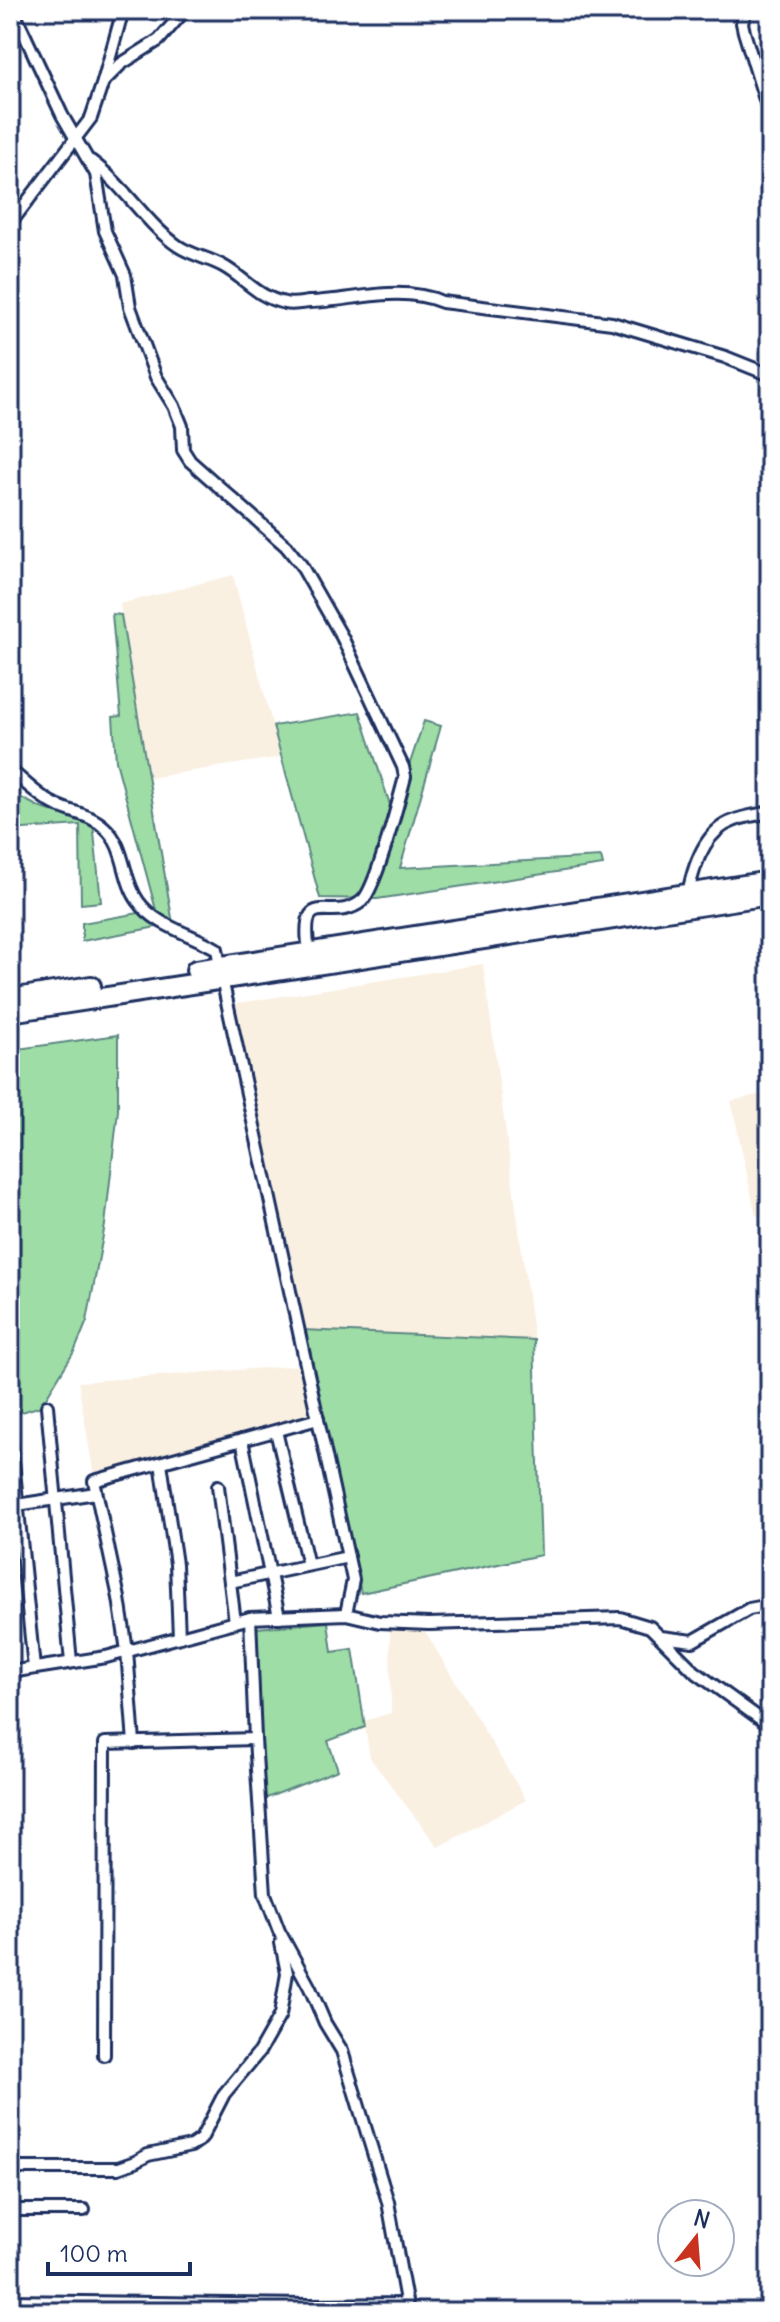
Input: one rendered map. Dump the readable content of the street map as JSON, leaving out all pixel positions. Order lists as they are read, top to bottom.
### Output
{
  "scale_bar": "100 m",
  "north": "top"
}
